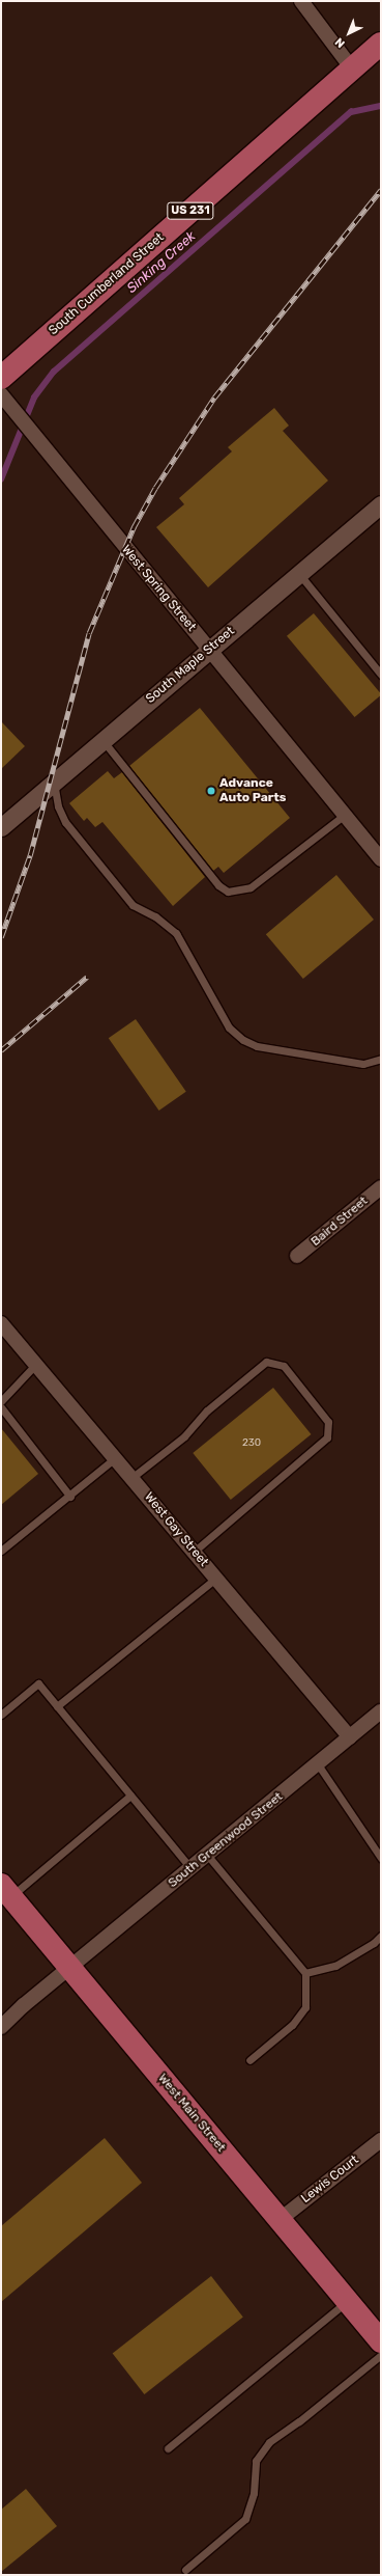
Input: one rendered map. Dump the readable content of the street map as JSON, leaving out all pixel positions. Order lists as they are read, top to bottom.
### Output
{
  "streets": {
    "main road": ["US 231", "South Cumberland Street", "West Main Street"],
    "street": [
      "West Spring Street",
      "South Maple Street",
      "Baird Street",
      "West Gay Street",
      "South Greenwood Street",
      "Lewis Court"
    ]
  },
  "crossings": [
    ["West Spring Street", "South Maple Street"],
    ["West Gay Street", "South Greenwood Street"],
    ["South Greenwood Street", "West Main Street"],
    ["West Main Street", "Lewis Court"]
  ],
  "water": ["Sinking Creek"],
  "places": ["Advance Auto Parts"],
  "house_numbers": ["230"],
  "north": "bottom left"
}
